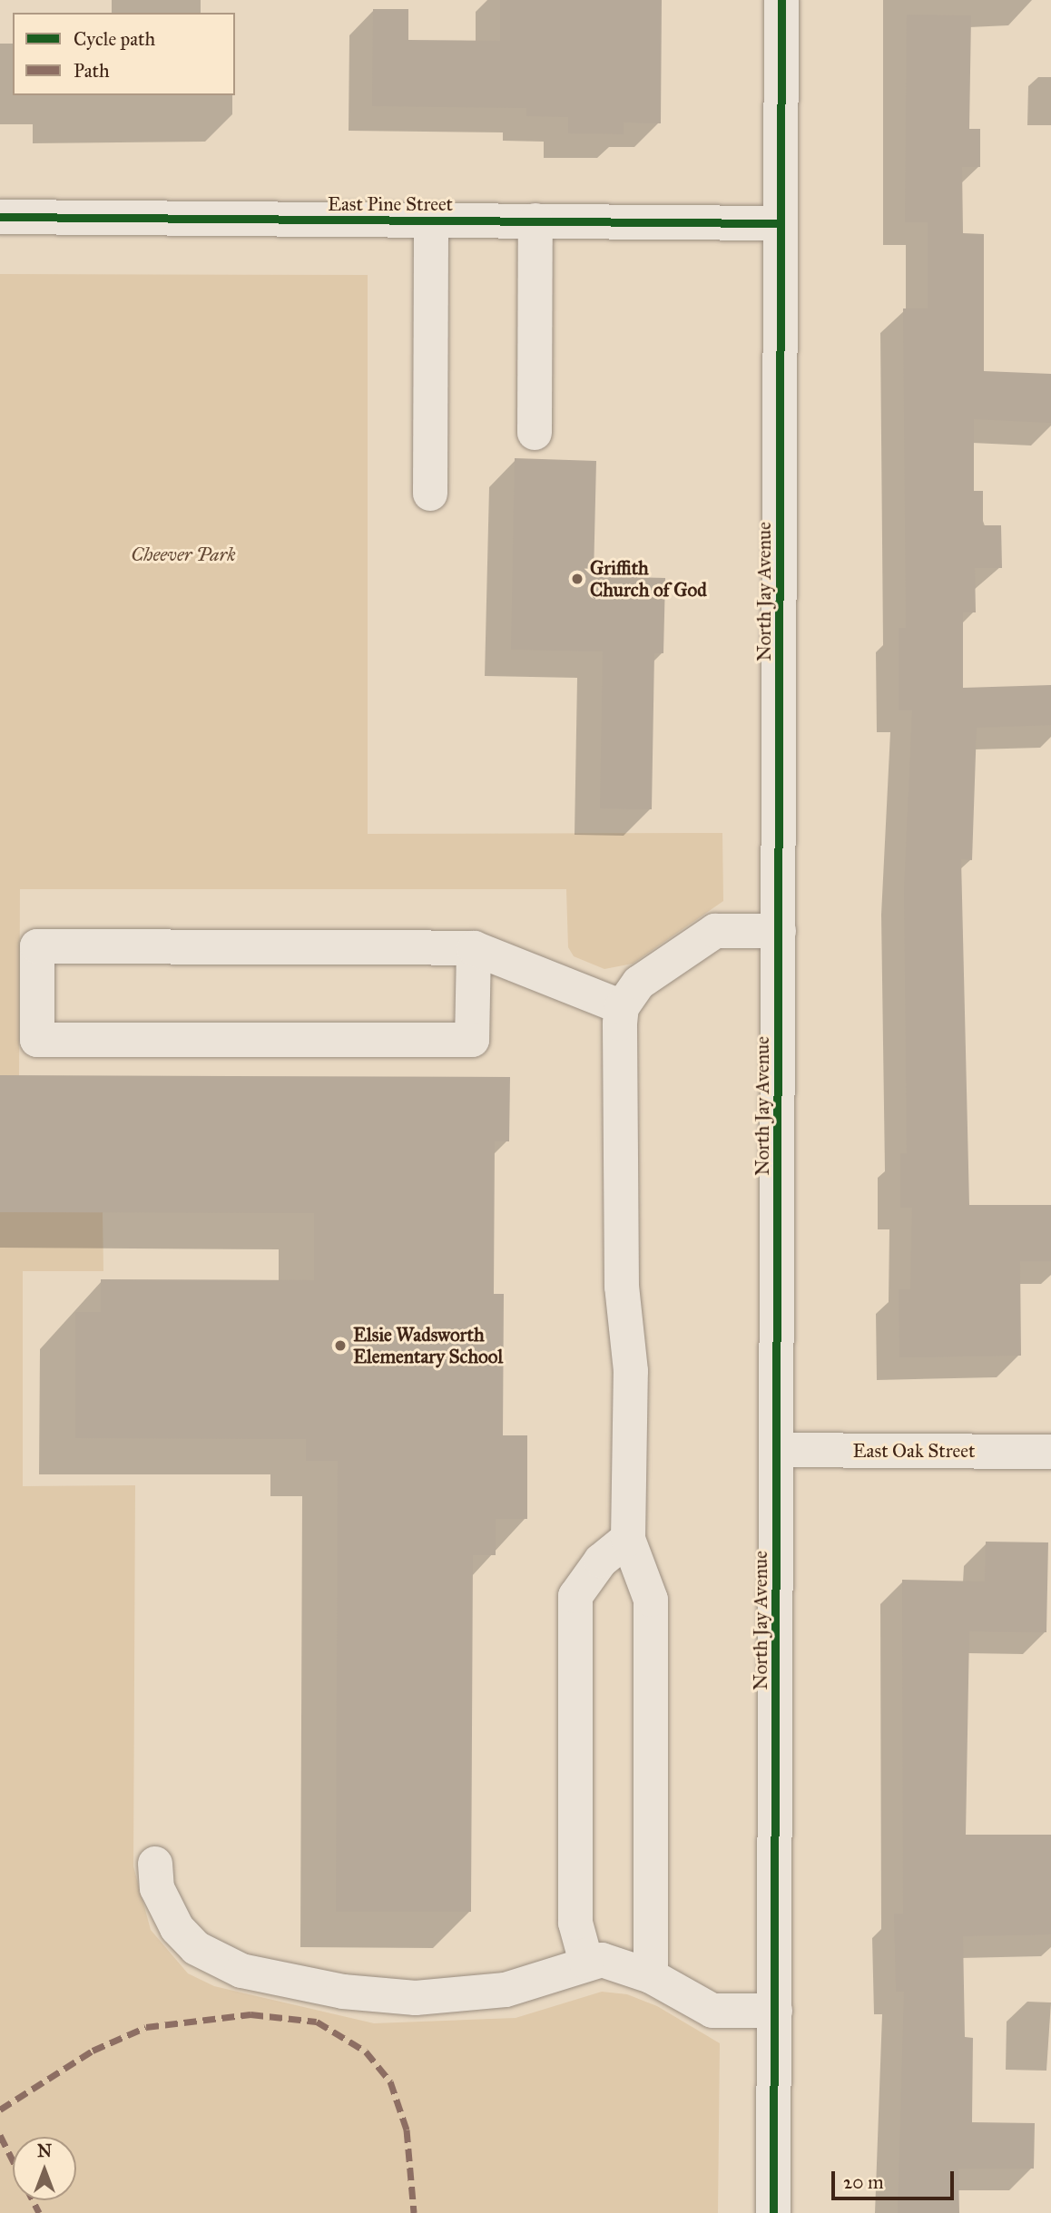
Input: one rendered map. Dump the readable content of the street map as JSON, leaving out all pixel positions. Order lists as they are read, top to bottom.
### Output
{
  "streets": {
    "street": ["East Pine Street", "North Jay Avenue", "East Oak Street"]
  },
  "crossings": [
    ["East Pine Street", "North Jay Avenue"],
    ["North Jay Avenue", "East Oak Street"]
  ],
  "parks": ["Cheever Park"],
  "places": ["Griffith Church of God", "Elsie Wadsworth Elementary School"],
  "legend": ["Cycle path", "Path"],
  "scale_bar": "20 m",
  "north": "top"
}
